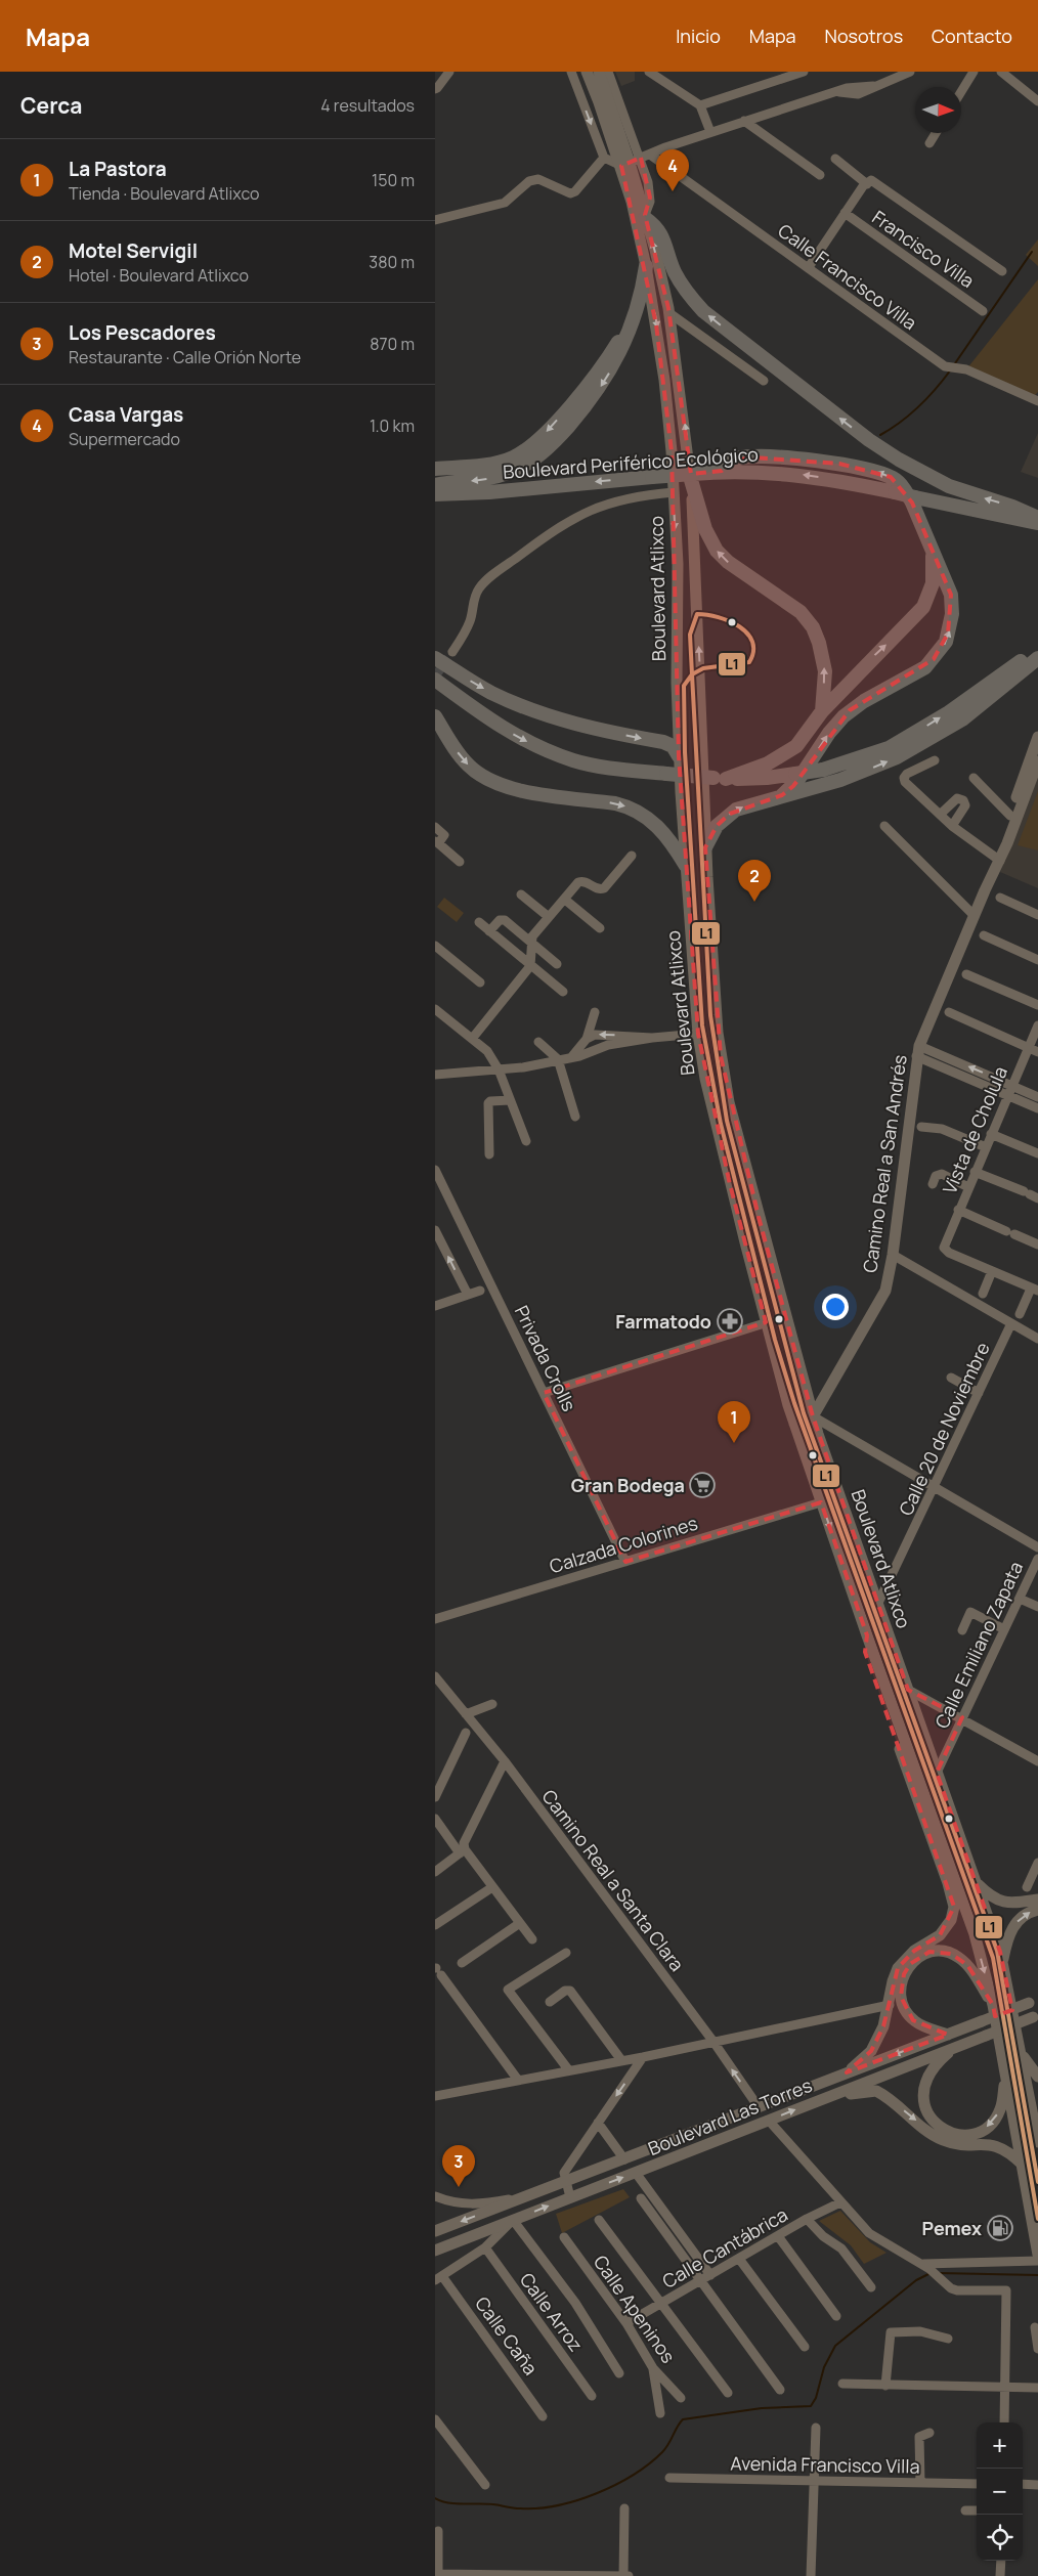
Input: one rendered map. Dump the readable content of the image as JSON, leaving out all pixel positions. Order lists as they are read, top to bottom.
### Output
{
  "streets": {
    "highway": ["Boulevard Periférico Ecológico"],
    "main road": ["Boulevard Atlixco", "Camino Real a San Andrés", "Boulevard Las Torres"],
    "street": [
      "Francisco Villa",
      "Calle Francisco Villa",
      "Vista de Cholula",
      "Privada Crolls",
      "Calle 20 de Noviembre",
      "Calzada Colorines",
      "Calle Emiliano Zapata",
      "Camino Real a Santa Clara",
      "Calle Cantábrica",
      "Calle Apeninos",
      "Calle Arroz",
      "Calle Caña",
      "Avenida Francisco Villa"
    ]
  },
  "crossings": [
    ["Boulevard Periférico Ecológico", "Boulevard Atlixco"],
    ["Boulevard Atlixco", "Camino Real a San Andrés"],
    ["Boulevard Atlixco", "Calle 20 de Noviembre"],
    ["Boulevard Atlixco", "Calzada Colorines"],
    ["Boulevard Atlixco", "Calle Emiliano Zapata"],
    ["Privada Crolls", "Calzada Colorines"],
    ["Camino Real a Santa Clara", "Boulevard Las Torres"],
    ["Calle Cantábrica", "Calle Apeninos"]
  ],
  "one_way": ["Boulevard Periférico Ecológico"],
  "places": {
    "pharmacy": ["Farmatodo"],
    "supermarket": ["Gran Bodega"],
    "fuel station": ["Pemex"]
  },
  "lines": ["transit line L1"],
  "north": "right",
  "page": {
    "header": "Mapa",
    "nav": [
      "Inicio",
      "Mapa",
      "Nosotros",
      "Contacto"
    ],
    "heading": ["Cerca", "4 resultados"],
    "list": [
      {
        "mark": "1",
        "name": "La Pastora",
        "note": "Tienda · Boulevard Atlixco",
        "value": "150 m"
      },
      {
        "mark": "2",
        "name": "Motel Servigil",
        "note": "Hotel · Boulevard Atlixco",
        "value": "380 m"
      },
      {
        "mark": "3",
        "name": "Los Pescadores",
        "note": "Restaurante · Calle Orión Norte",
        "value": "870 m"
      },
      {
        "mark": "4",
        "name": "Casa Vargas",
        "note": "Supermercado",
        "value": "1.0 km"
      }
    ],
    "pins": [
      "4",
      "2",
      "1",
      "3"
    ],
    "map_buttons": ["+", "−"]
  }
}
